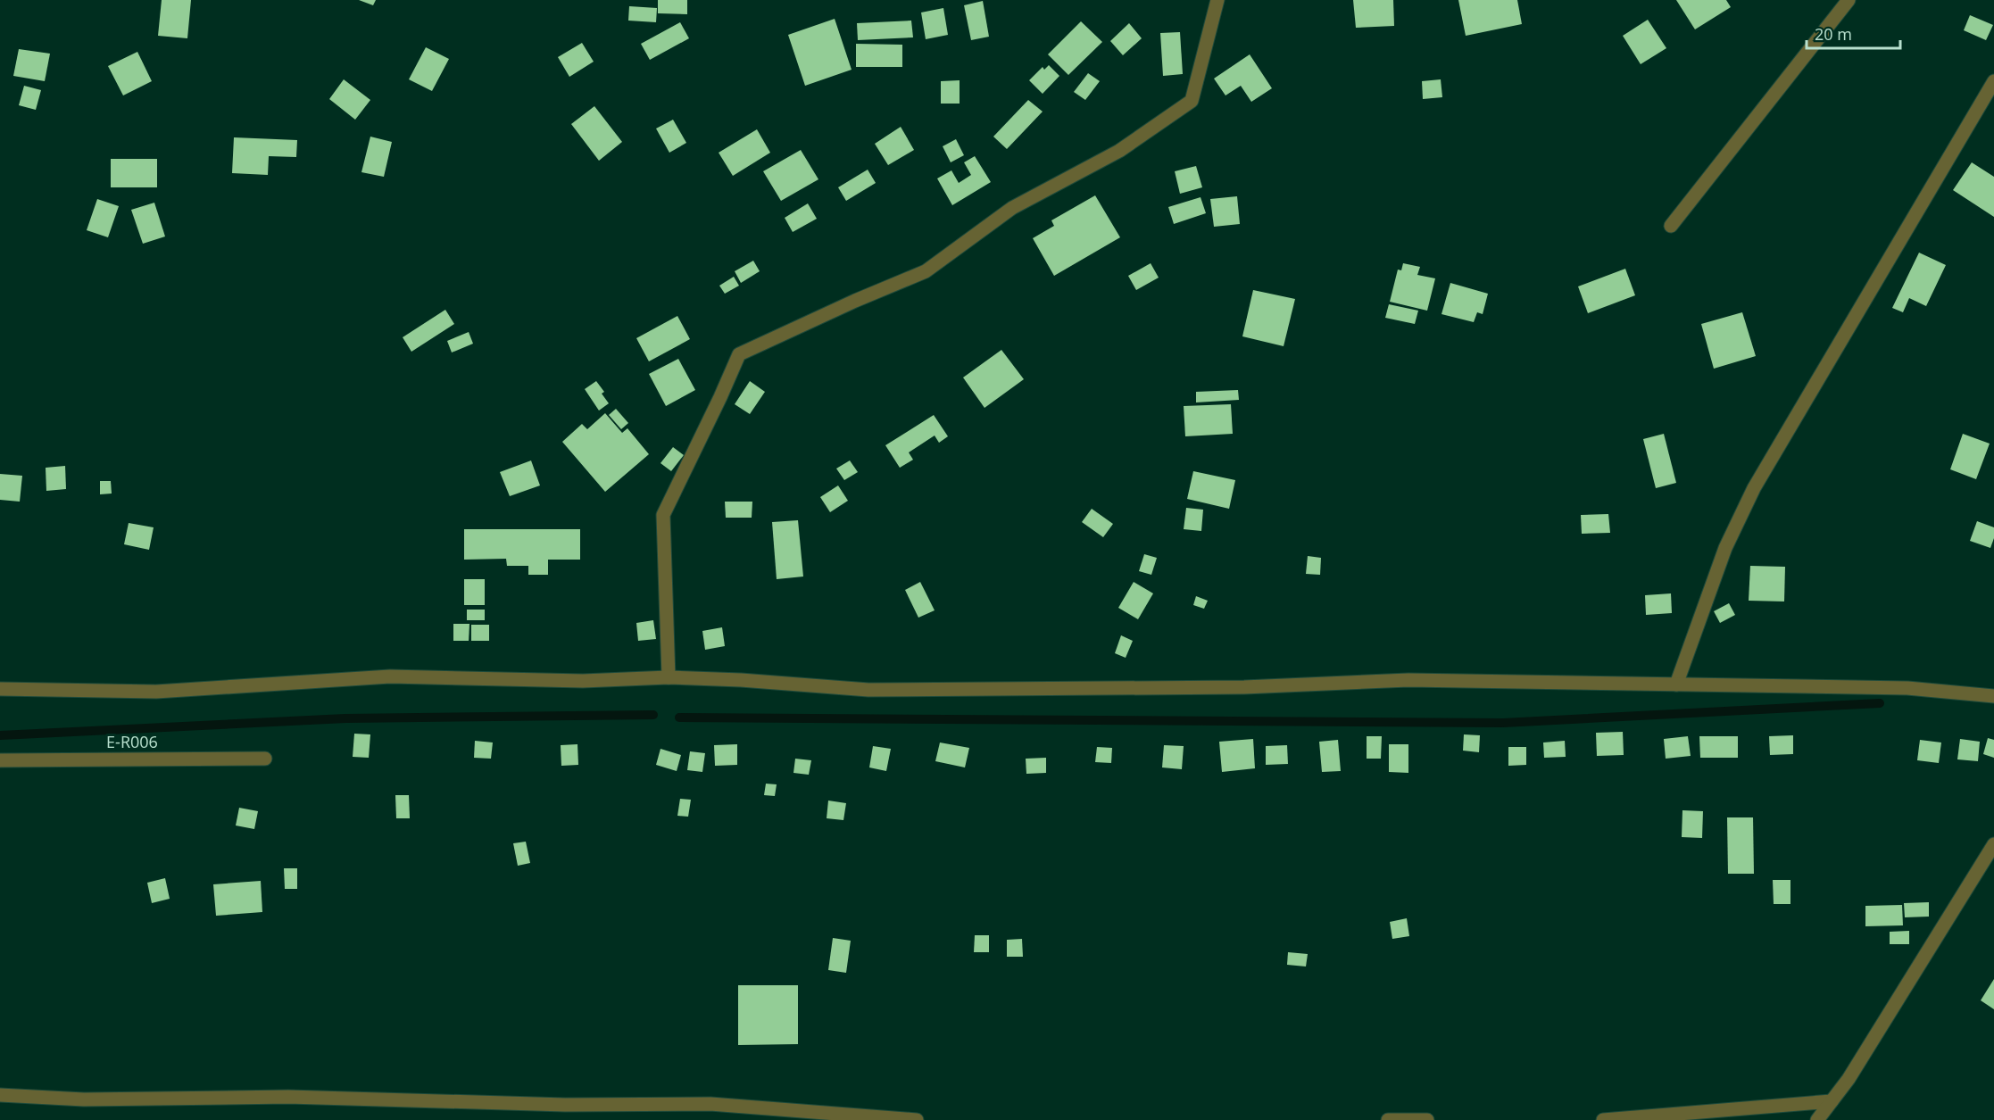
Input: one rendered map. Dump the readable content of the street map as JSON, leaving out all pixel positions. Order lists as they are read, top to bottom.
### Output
{
  "streets": {
    "street": ["E-R006"]
  },
  "scale_bar": "20 m"
}
